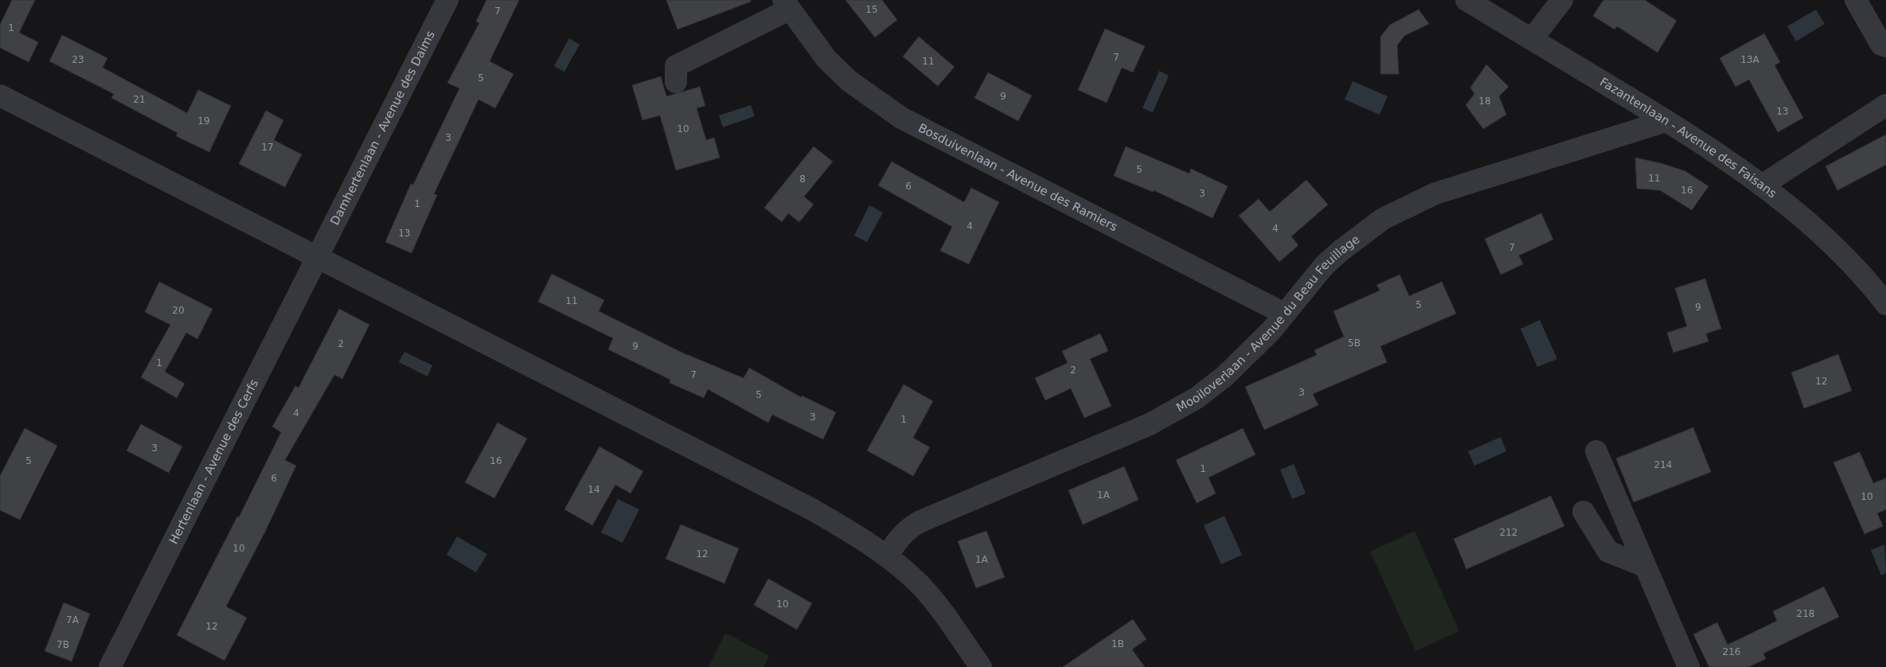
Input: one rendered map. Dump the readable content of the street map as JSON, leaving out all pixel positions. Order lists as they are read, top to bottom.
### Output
{
  "streets": {
    "street": [
      "Damhertenlaan - Avenue des Daims",
      "Fazantenlaan - Avenue des Faisans",
      "Bosduivenlaan - Avenue des Ramiers",
      "Mooiloverlaan - Avenue du Beau Feuillage",
      "Hertenlaan - Avenue des Cerfs"
    ]
  },
  "crossings": [
    ["Damhertenlaan - Avenue des Daims", "Hertenlaan - Avenue des Cerfs"],
    ["Fazantenlaan - Avenue des Faisans", "Mooiloverlaan - Avenue du Beau Feuillage"],
    ["Bosduivenlaan - Avenue des Ramiers", "Mooiloverlaan - Avenue du Beau Feuillage"]
  ],
  "house_numbers": [
    "15",
    "7",
    "1",
    "7",
    "23",
    "13A",
    "11",
    "5",
    "9",
    "21",
    "18",
    "13",
    "19",
    "10",
    "3",
    "17",
    "5",
    "11",
    "8",
    "6",
    "16",
    "3",
    "1",
    "4",
    "4",
    "13",
    "7",
    "11",
    "5",
    "9",
    "20",
    "5B",
    "2",
    "9",
    "1",
    "2",
    "7",
    "12",
    "3",
    "5",
    "4",
    "3",
    "1",
    "3",
    "5",
    "16",
    "214",
    "1",
    "6",
    "14",
    "1A",
    "10",
    "212",
    "10",
    "12",
    "1A",
    "10",
    "218",
    "7A",
    "12",
    "1B",
    "7B",
    "216"
  ]
}
